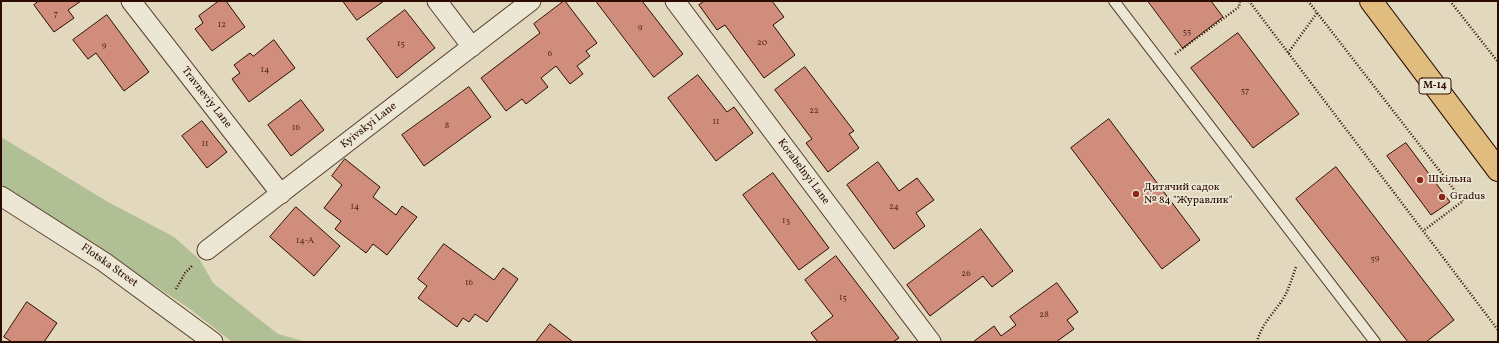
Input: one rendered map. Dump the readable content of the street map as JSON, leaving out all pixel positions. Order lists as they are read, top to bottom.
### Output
{
  "streets": {
    "highway": ["М-14"],
    "street": [
      "Travneviy Lane",
      "Kyivskyi Lane",
      "Korabelnyi Lane",
      "Flotska Street"
    ]
  },
  "crossings": [
    ["Travneviy Lane", "Kyivskyi Lane"]
  ],
  "places": ["Шкільна", "Дитячий садок № 84 \"Журавлик\"", "Gradus"],
  "house_numbers": [
    "7",
    "12",
    "9",
    "55",
    "20",
    "15",
    "9",
    "6",
    "14",
    "57",
    "22",
    "11",
    "8",
    "16",
    "11",
    "14",
    "24",
    "13",
    "14-А",
    "59",
    "26",
    "16",
    "15",
    "28"
  ]
}
